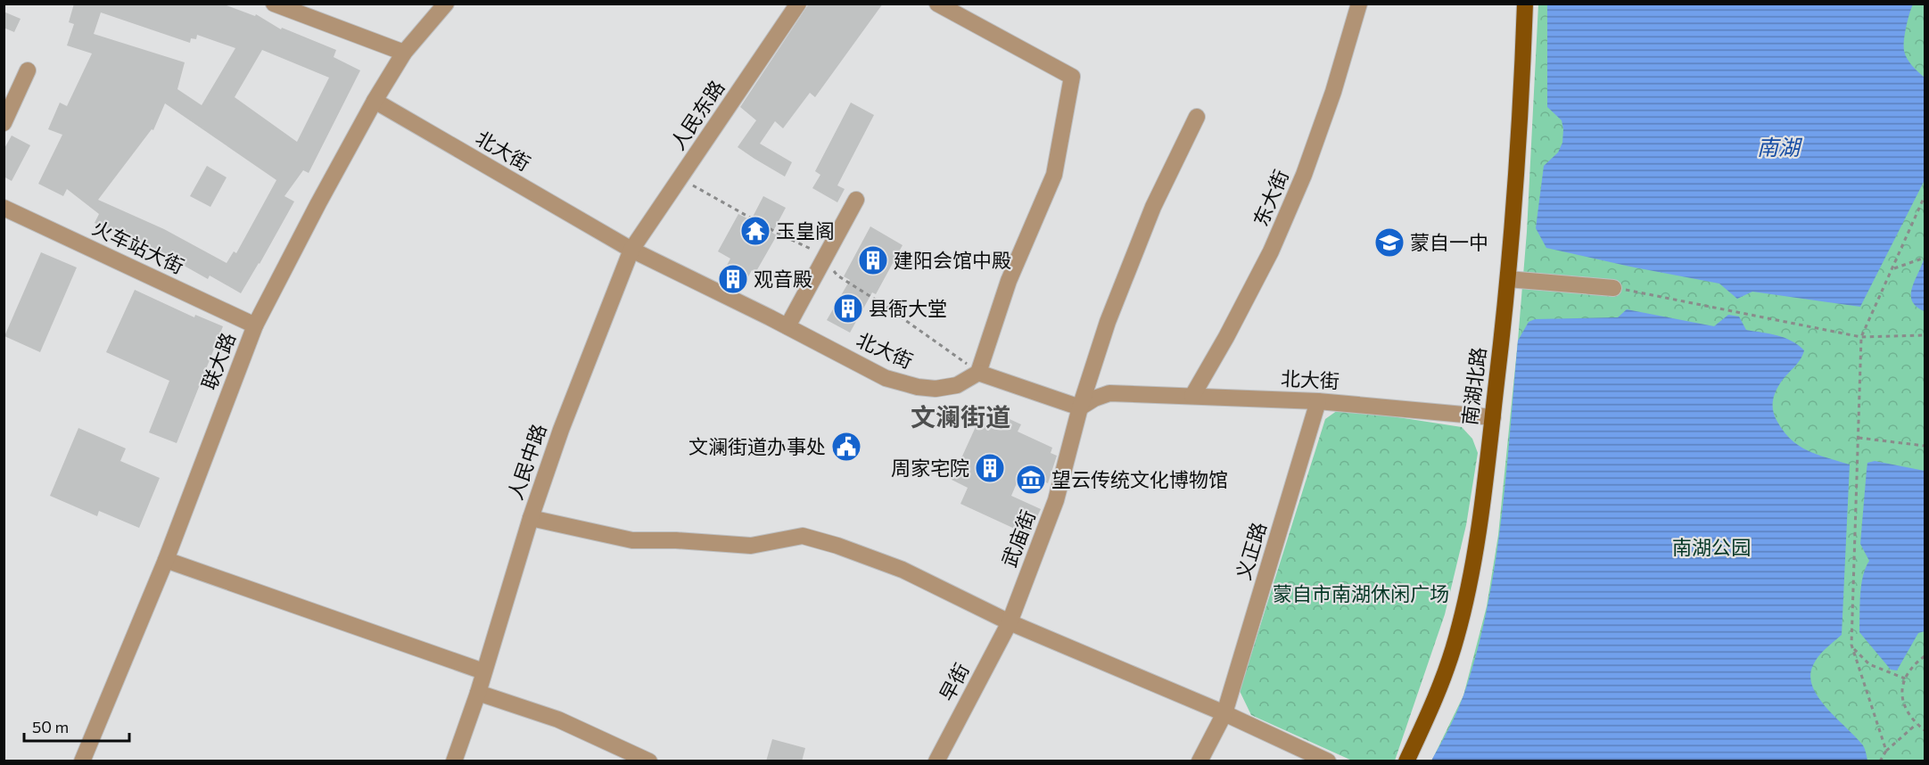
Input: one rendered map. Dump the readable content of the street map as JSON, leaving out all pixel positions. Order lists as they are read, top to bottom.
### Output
{
  "streets": {
    "main road": ["南湖北路"],
    "street": [
      "人民东路",
      "北大街",
      "东大街",
      "火车站大街",
      "联大路",
      "人民中路",
      "武庙街",
      "义正路",
      "早街"
    ]
  },
  "crossings": [
    ["人民东路", "北大街"],
    ["人民东路", "人民中路"],
    ["北大街", "东大街"],
    ["北大街", "联大路"],
    ["北大街", "南湖北路"],
    ["北大街", "人民中路"],
    ["北大街", "武庙街"],
    ["北大街", "义正路"],
    ["火车站大街", "联大路"],
    ["武庙街", "早街"]
  ],
  "districts": ["文澜街道"],
  "water": ["南湖"],
  "parks": ["南湖公园", "蒙自市南湖休闲广场"],
  "places": {
    "temple": ["玉皇阁"],
    "school or university": ["蒙自一中"],
    "building": [
      "建阳会馆中殿",
      "观音殿",
      "县衙大堂",
      "周家宅院"
    ],
    "public building": ["文澜街道办事处"],
    "museum": ["望云传统文化博物馆"]
  },
  "scale_bar": "50 m"
}
